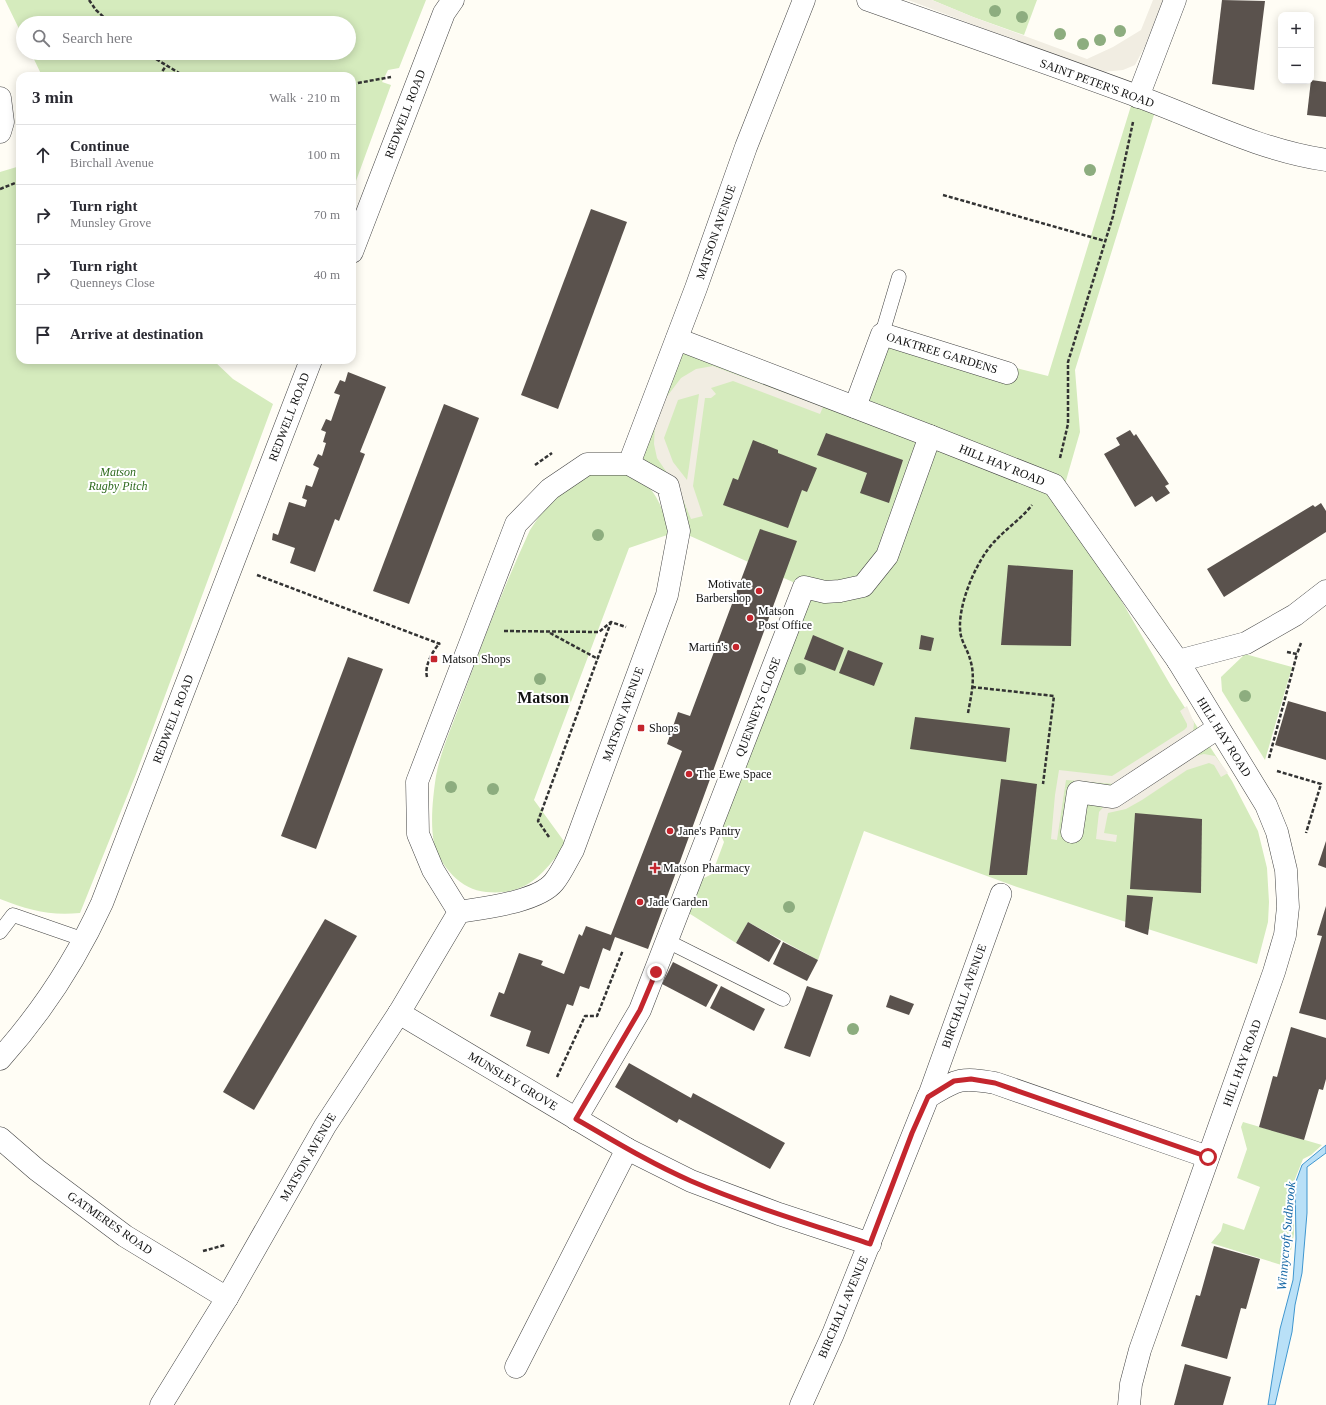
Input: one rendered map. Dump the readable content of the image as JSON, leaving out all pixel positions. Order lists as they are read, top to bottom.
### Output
{
  "streets": {
    "street": [
      "SAINT PETER'S ROAD",
      "REDWELL ROAD",
      "MATSON AVENUE",
      "OAKTREE GARDENS",
      "HILL HAY ROAD",
      "QUENNEYS CLOSE",
      "BIRCHALL AVENUE",
      "MUNSLEY GROVE",
      "GATMERES ROAD"
    ]
  },
  "crossings": [
    ["MATSON AVENUE", "HILL HAY ROAD"],
    ["MATSON AVENUE", "MUNSLEY GROVE"],
    ["MATSON AVENUE", "GATMERES ROAD"],
    ["OAKTREE GARDENS", "HILL HAY ROAD"],
    ["HILL HAY ROAD", "QUENNEYS CLOSE"],
    ["QUENNEYS CLOSE", "MUNSLEY GROVE"],
    ["BIRCHALL AVENUE", "MUNSLEY GROVE"]
  ],
  "districts": ["Matson"],
  "water": ["Winnycroft Sudbrook"],
  "parks": ["Matson Rugby Pitch"],
  "places": {
    "other": [
      "Motivate Barbershop",
      "Matson Post Office",
      "Martin's",
      "The Ewe Space",
      "Jane's Pantry",
      "Jade Garden"
    ],
    "transit": ["Matson Shops", "Shops"],
    "health": ["Matson Pharmacy"]
  },
  "page": {
    "map_buttons": ["+", "−"],
    "search": "Search here",
    "heading": ["3 min", "Walk · 210 m"],
    "list": [
      ["Continue", "Birchall Avenue", "100 m"],
      ["Turn right", "Munsley Grove", "70 m"],
      ["Turn right", "Quenneys Close", "40 m"],
      "Arrive at destination"
    ]
  }
}
